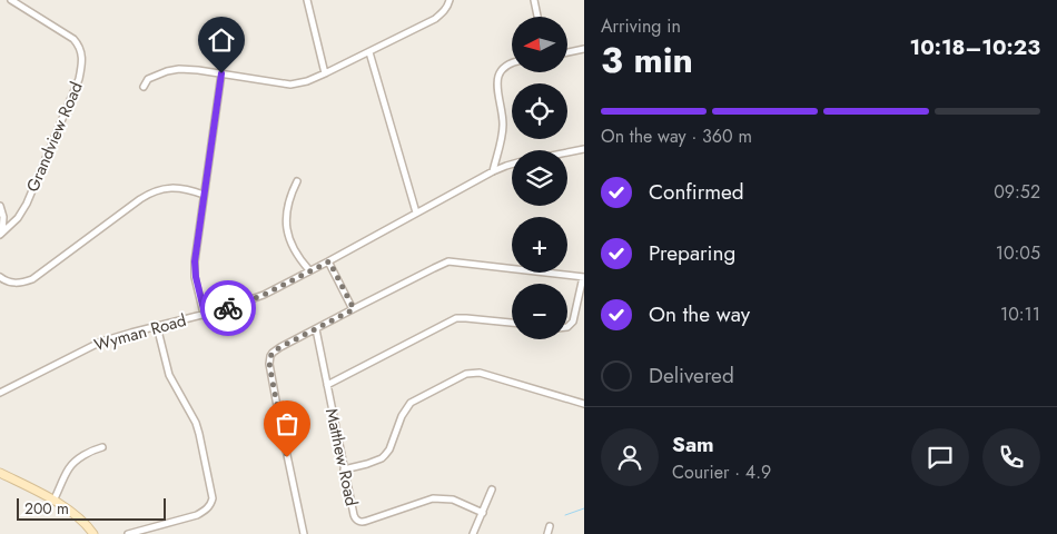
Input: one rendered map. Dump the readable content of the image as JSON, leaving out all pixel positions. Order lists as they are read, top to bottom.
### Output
{
  "streets": {
    "street": ["Grandview Road", "Wyman Road", "Matthew Road"]
  },
  "scale_bar": "200 m",
  "north": "left",
  "page": {
    "heading": ["3 min", "Arriving in", "10:18–10:23"],
    "panel": ["Sam", "Courier · 4.9"],
    "map_buttons": ["+", "−"],
    "bar": "On the way · 360 m",
    "list": [
      ["Confirmed", "09:52"],
      ["Preparing", "10:05"],
      ["On the way", "10:11"],
      "Delivered"
    ],
    "scale": "200 m"
  }
}
